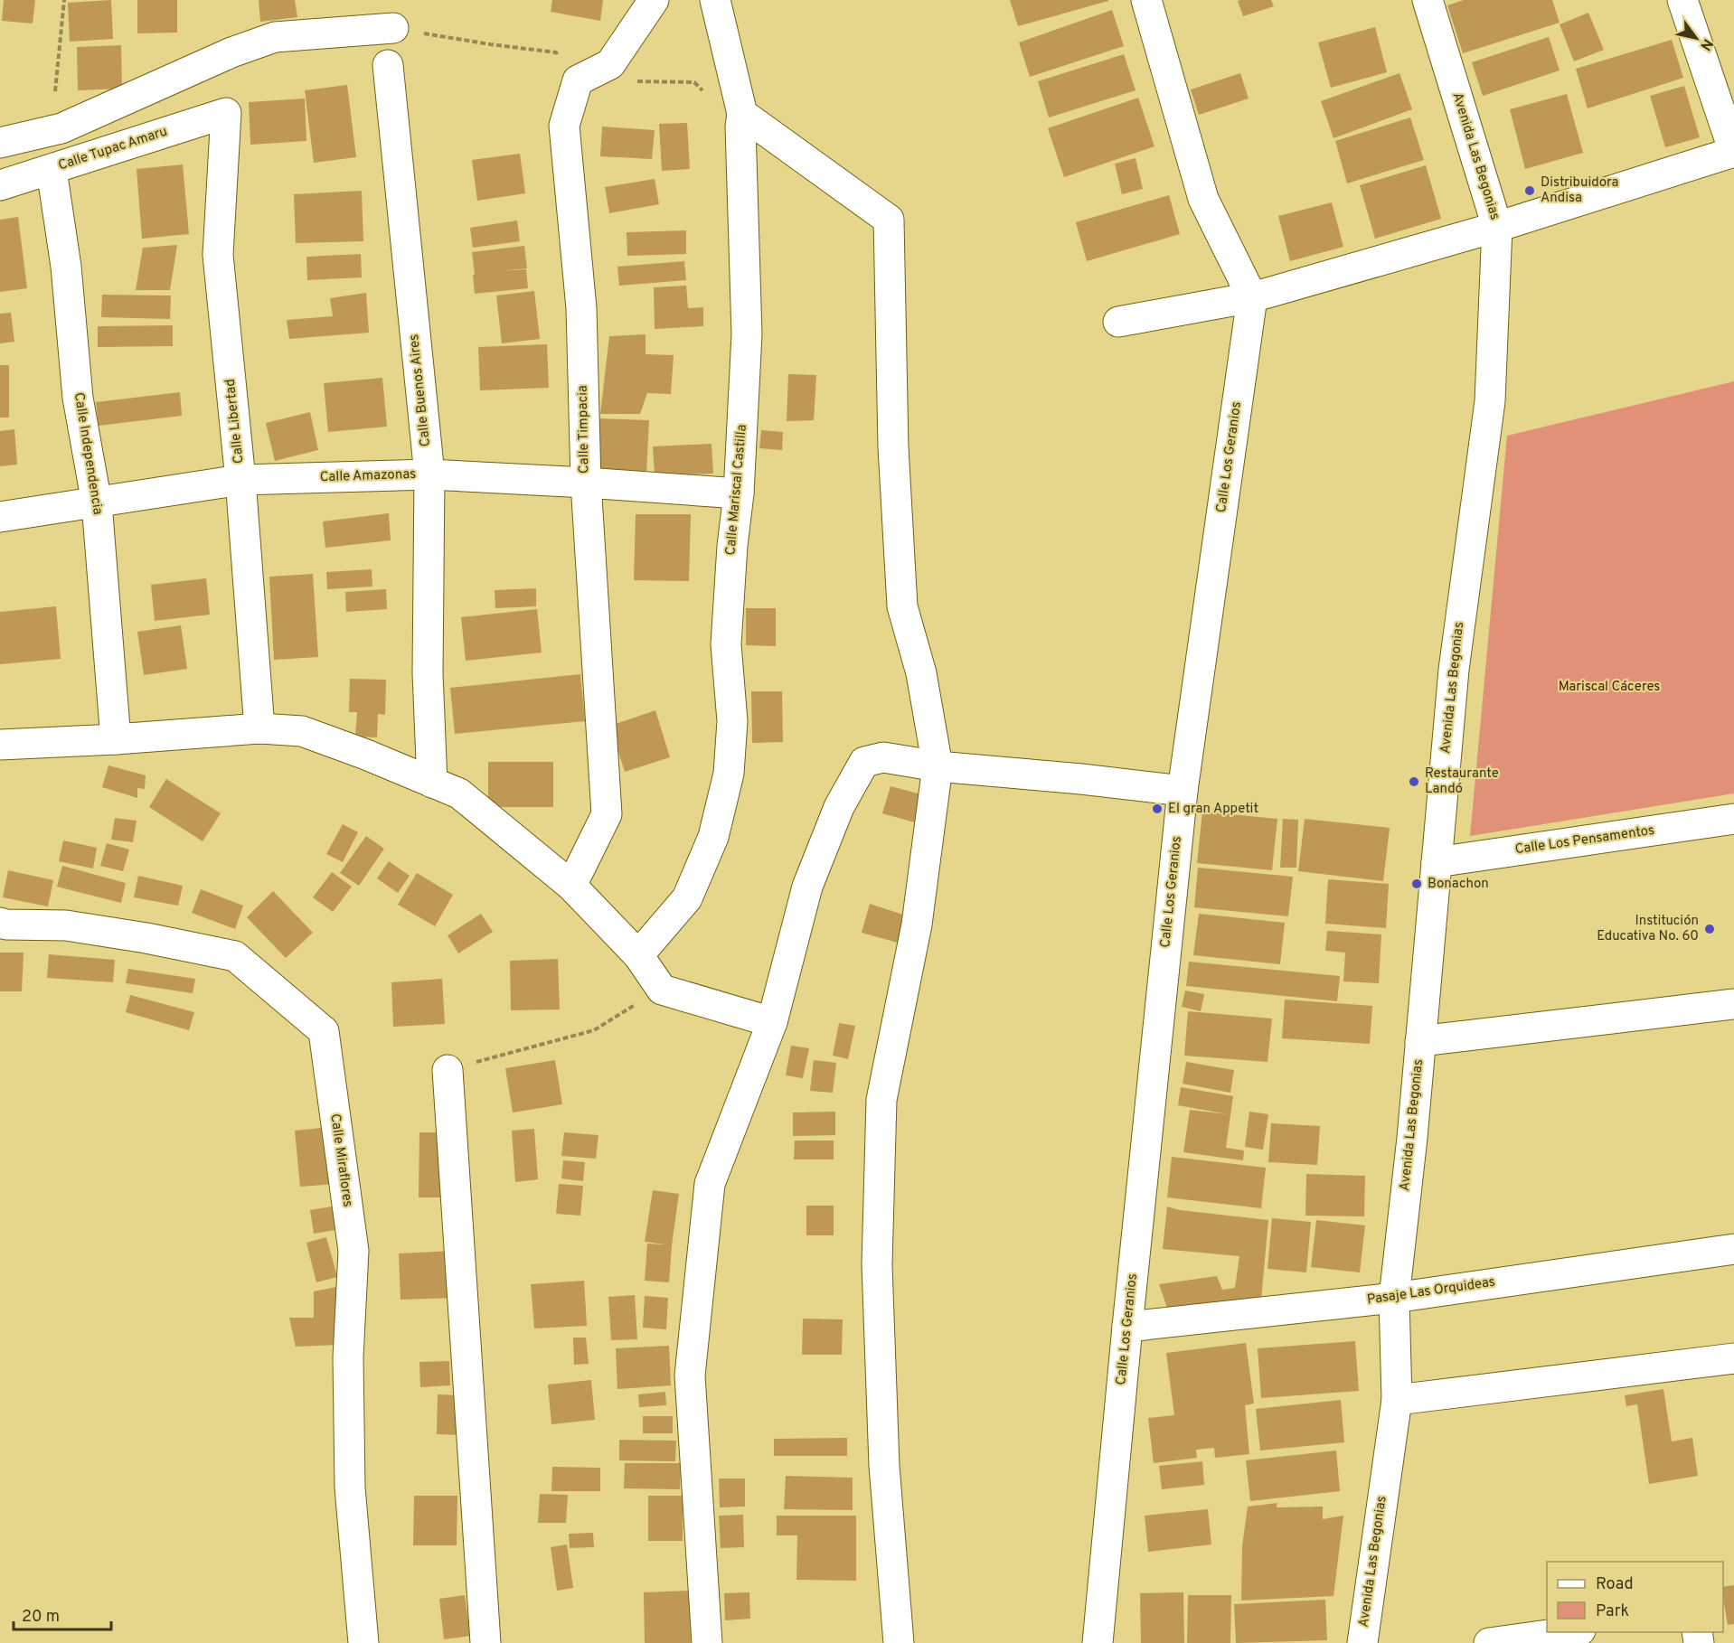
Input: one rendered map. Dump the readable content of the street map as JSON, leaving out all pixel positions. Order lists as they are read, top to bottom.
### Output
{
  "streets": {
    "street": [
      "Calle Tupac Amaru",
      "Avenida Las Begonias",
      "Calle Buenos Aires",
      "Calle Libertad",
      "Calle Timpacia",
      "Calle Independencia",
      "Calle Los Geranios",
      "Calle Amazonas",
      "Calle Mariscal Castilla",
      "Calle Los Pensamentos",
      "Calle Miraflores",
      "Pasaje Las Orquideas"
    ]
  },
  "crossings": [
    ["Calle Tupac Amaru", "Calle Libertad"],
    ["Calle Tupac Amaru", "Calle Independencia"],
    ["Avenida Las Begonias", "Calle Los Pensamentos"],
    ["Avenida Las Begonias", "Pasaje Las Orquideas"],
    ["Calle Buenos Aires", "Calle Amazonas"],
    ["Calle Libertad", "Calle Amazonas"],
    ["Calle Timpacia", "Calle Amazonas"],
    ["Calle Independencia", "Calle Amazonas"],
    ["Calle Los Geranios", "Pasaje Las Orquideas"],
    ["Calle Amazonas", "Calle Mariscal Castilla"]
  ],
  "parks": ["Mariscal Cáceres"],
  "places": [
    "Distribuidora Andisa",
    "Restaurante Landó",
    "El gran Appetit",
    "Bonachon",
    "Institución Educativa No. 60"
  ],
  "legend": ["Road", "Park"],
  "scale_bar": "20 m",
  "north": "bottom right"
}
